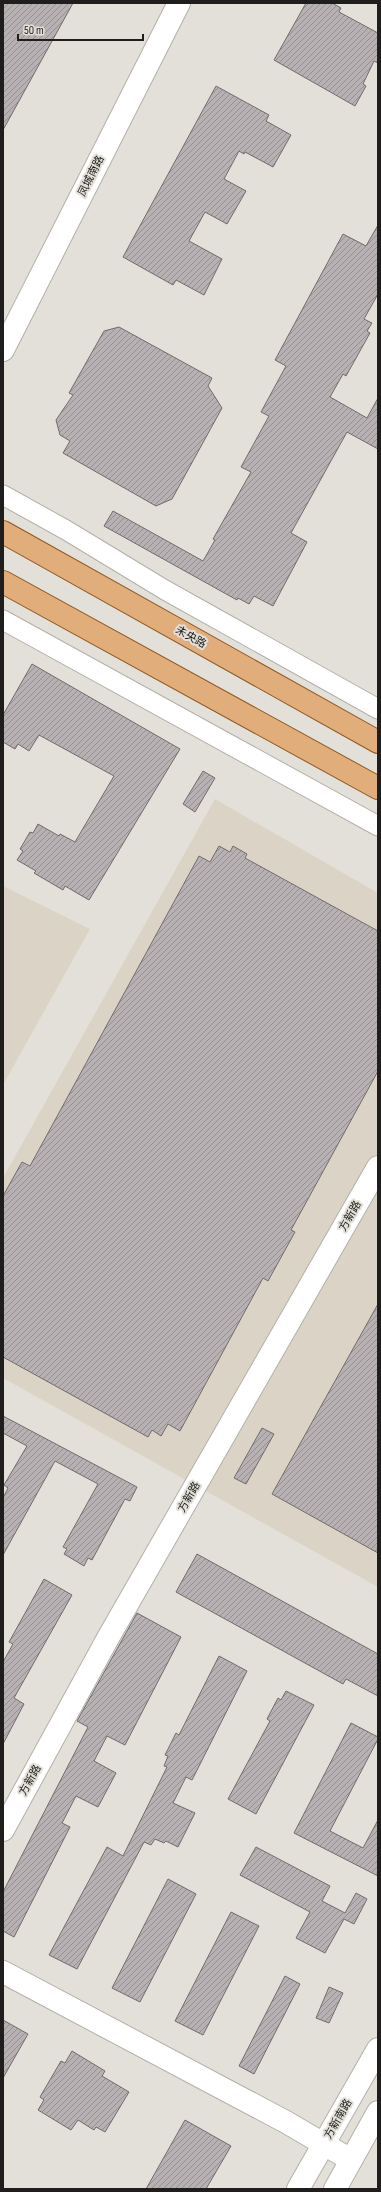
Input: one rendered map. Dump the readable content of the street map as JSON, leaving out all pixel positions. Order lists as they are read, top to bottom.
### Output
{
  "streets": {
    "main road": ["未央路"],
    "street": ["凤城南路", "方新路", "方新南路"]
  },
  "scale_bar": "50 m"
}
